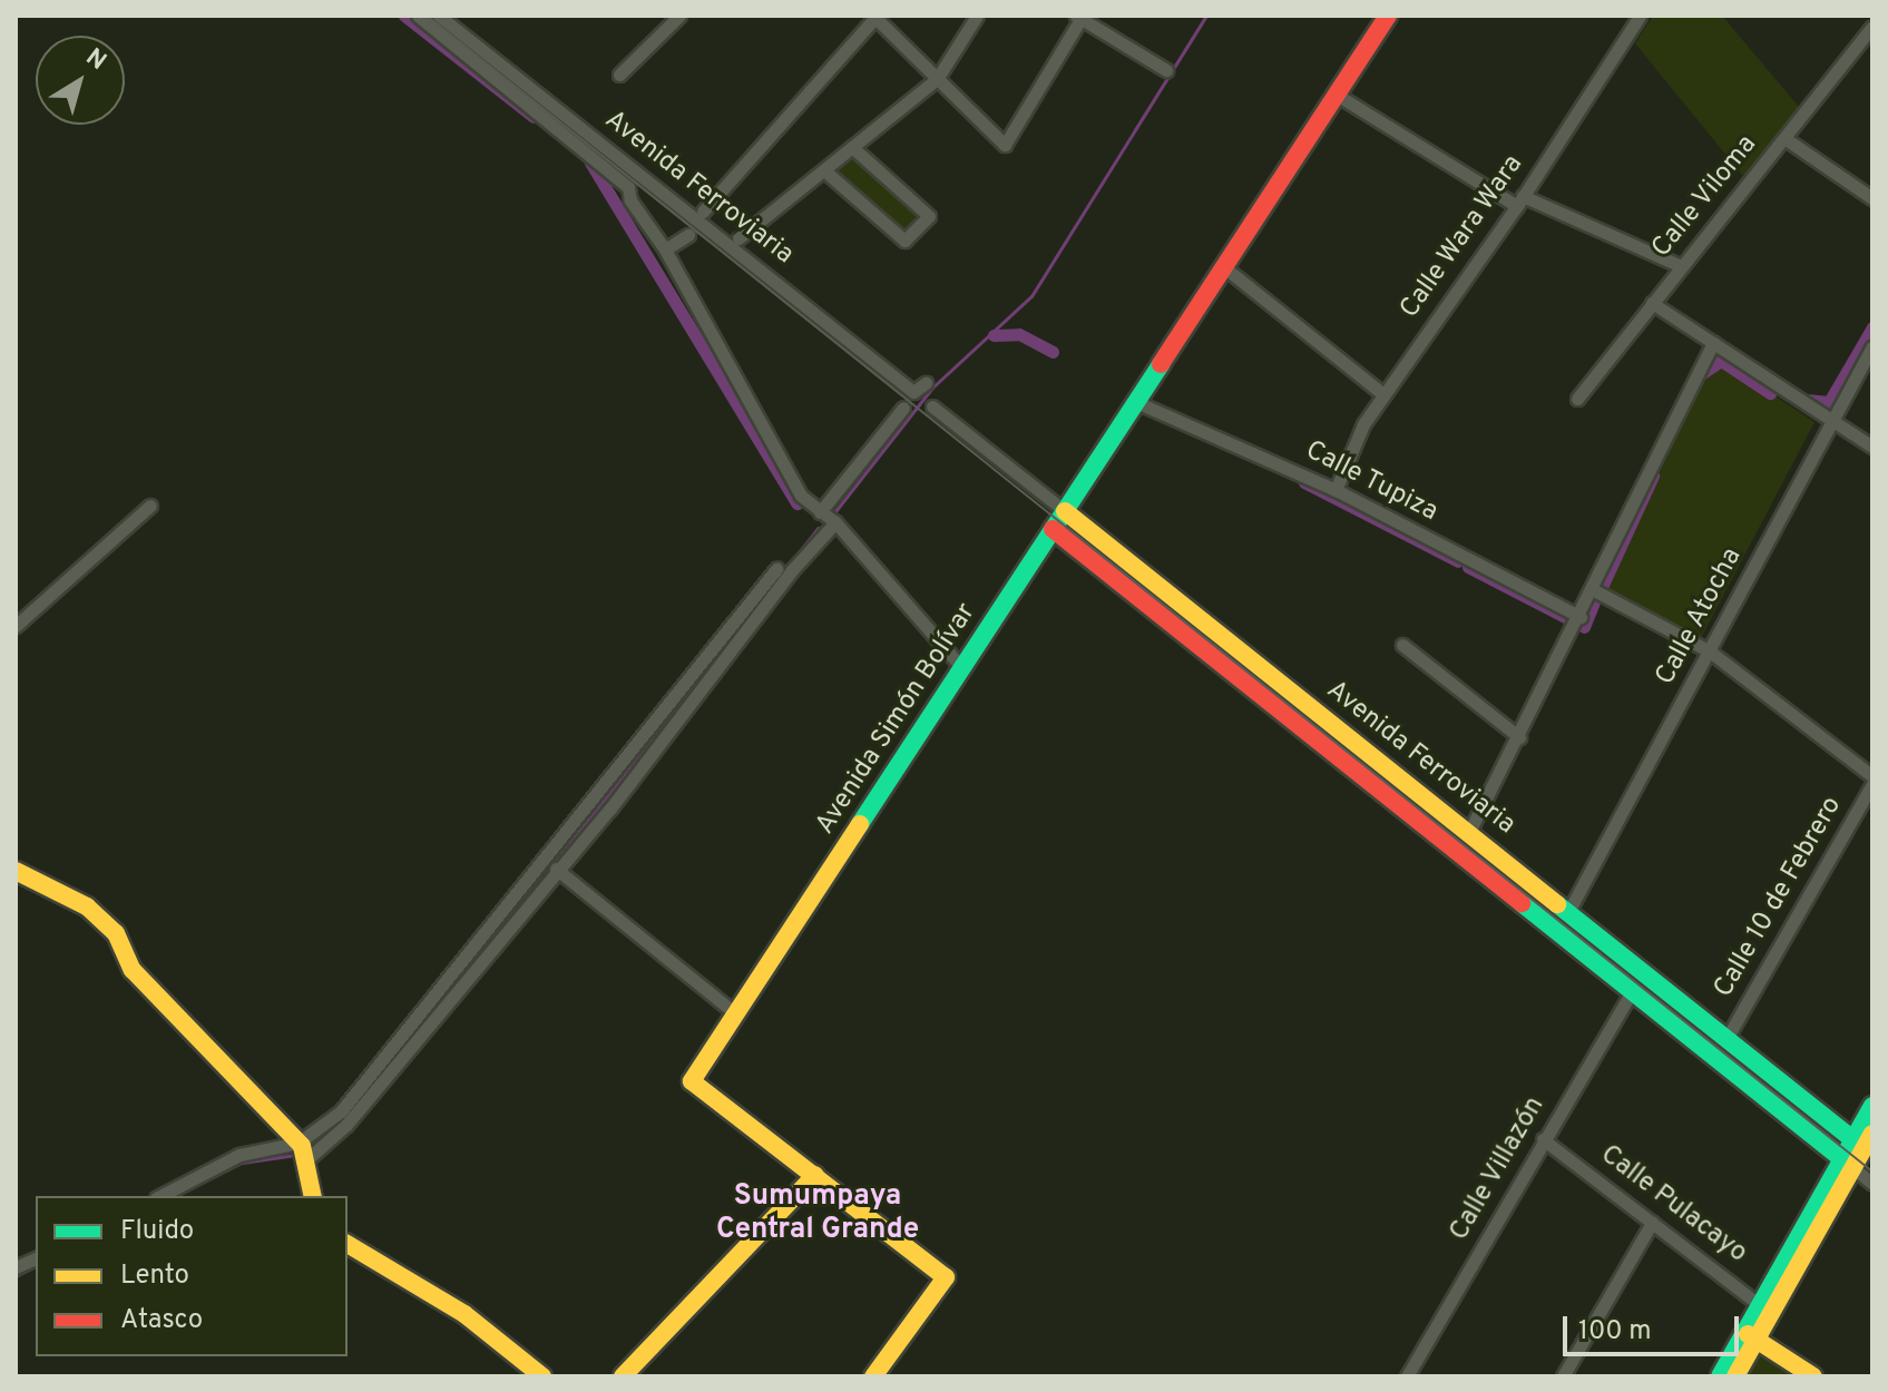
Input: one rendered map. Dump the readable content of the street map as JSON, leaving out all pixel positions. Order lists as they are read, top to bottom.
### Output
{
  "streets": {
    "street": [
      "Avenida Ferroviaria",
      "Calle Viloma",
      "Calle Wara Wara",
      "Calle Tupiza",
      "Calle Atocha",
      "Avenida Simón Bolívar",
      "Calle 10 de Febrero",
      "Calle Villazón",
      "Calle Pulacayo"
    ]
  },
  "crossings": [
    ["Avenida Ferroviaria", "Calle Atocha"],
    ["Avenida Ferroviaria", "Avenida Simón Bolívar"],
    ["Avenida Ferroviaria", "Calle 10 de Febrero"],
    ["Avenida Ferroviaria", "Calle Villazón"],
    ["Calle Wara Wara", "Calle Tupiza"],
    ["Calle Tupiza", "Avenida Simón Bolívar"],
    ["Calle Villazón", "Calle Pulacayo"]
  ],
  "districts": ["Sumumpaya Central Grande"],
  "legend": ["Fluido", "Lento", "Atasco"],
  "scale_bar": "100 m",
  "north": "top right"
}
